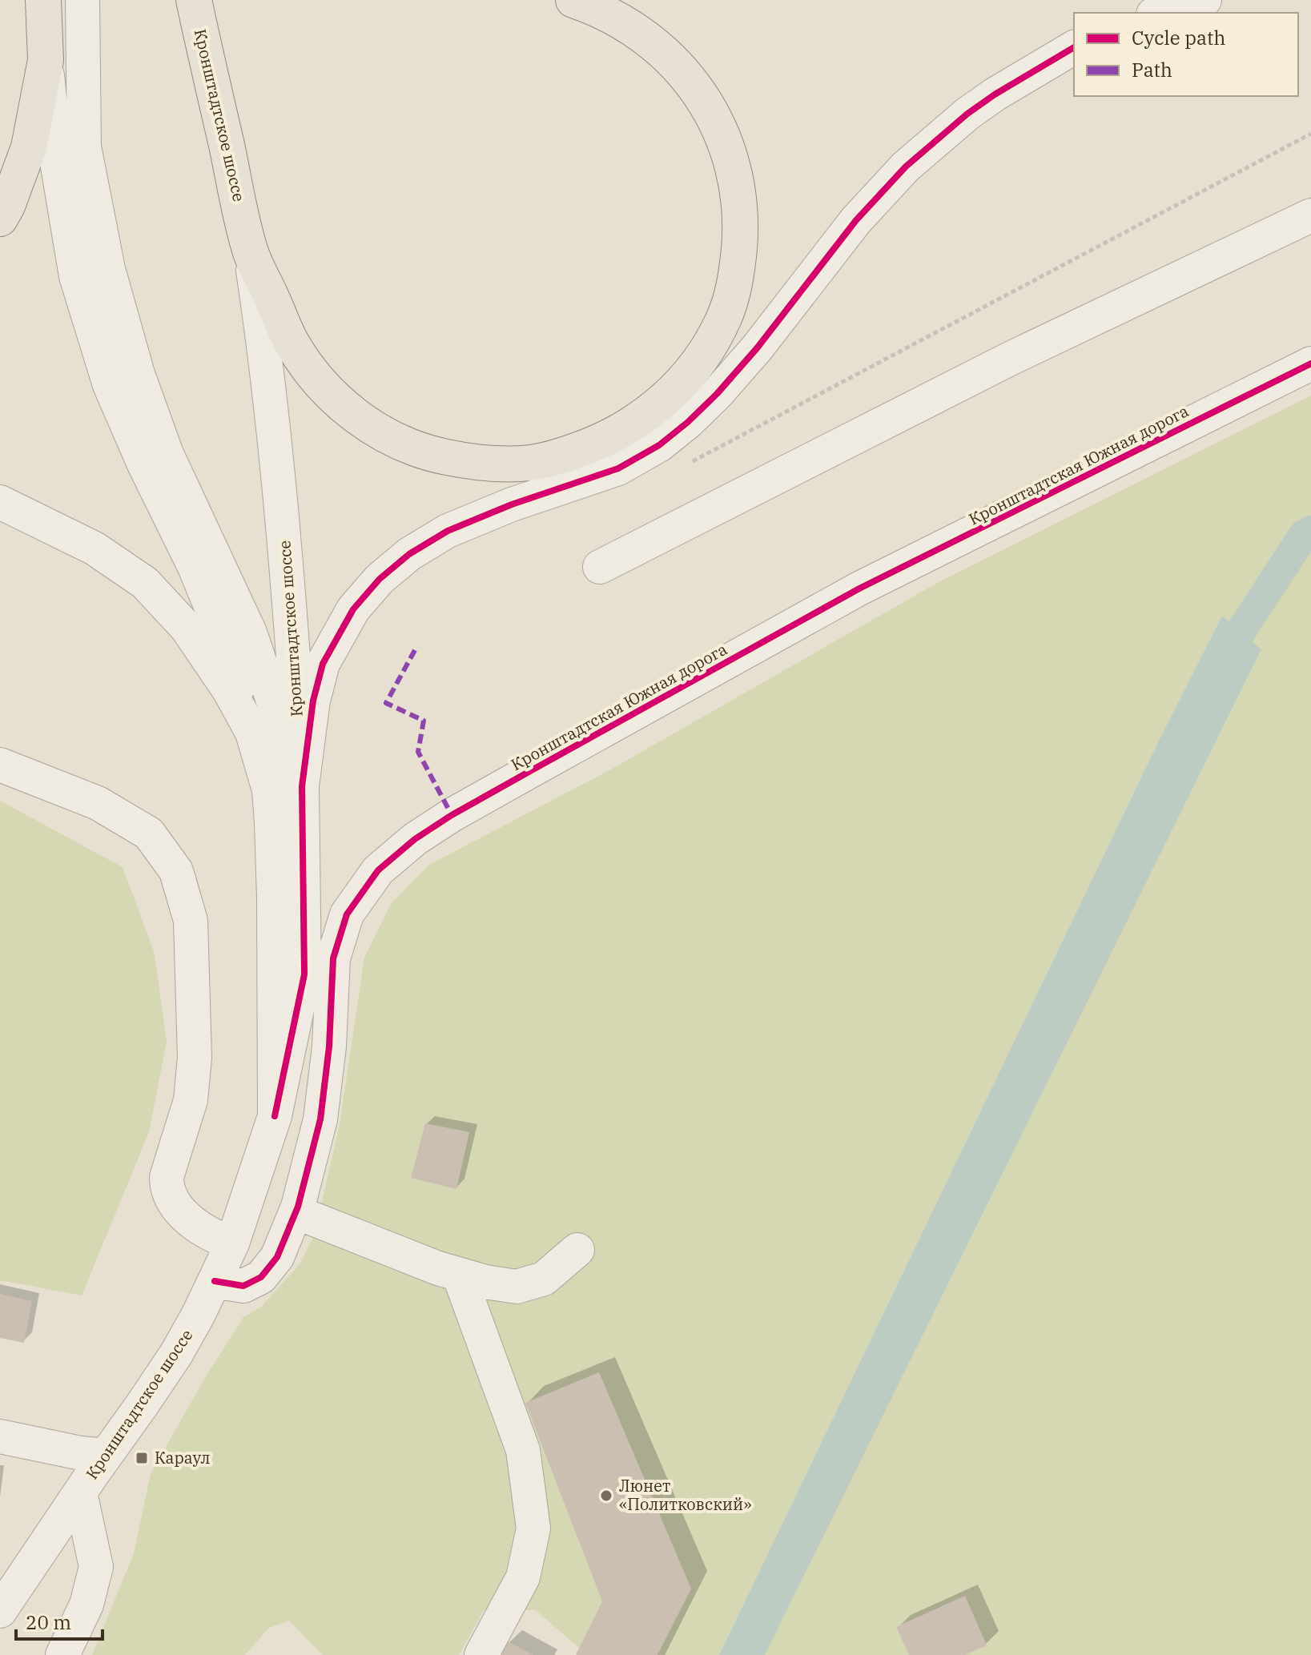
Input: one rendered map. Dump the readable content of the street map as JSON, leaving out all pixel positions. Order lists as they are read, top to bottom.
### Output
{
  "streets": {
    "main road": ["Кронштадтское шоссе"],
    "street": ["Кронштадтская Южная дорога"]
  },
  "crossings": [
    ["Кронштадтское шоссе", "Кронштадтская Южная дорога"]
  ],
  "places": {
    "transit": ["Караул"],
    "other": ["Люнет «Политковский»"]
  },
  "legend": ["Cycle path", "Path"],
  "scale_bar": "20 m"
}
